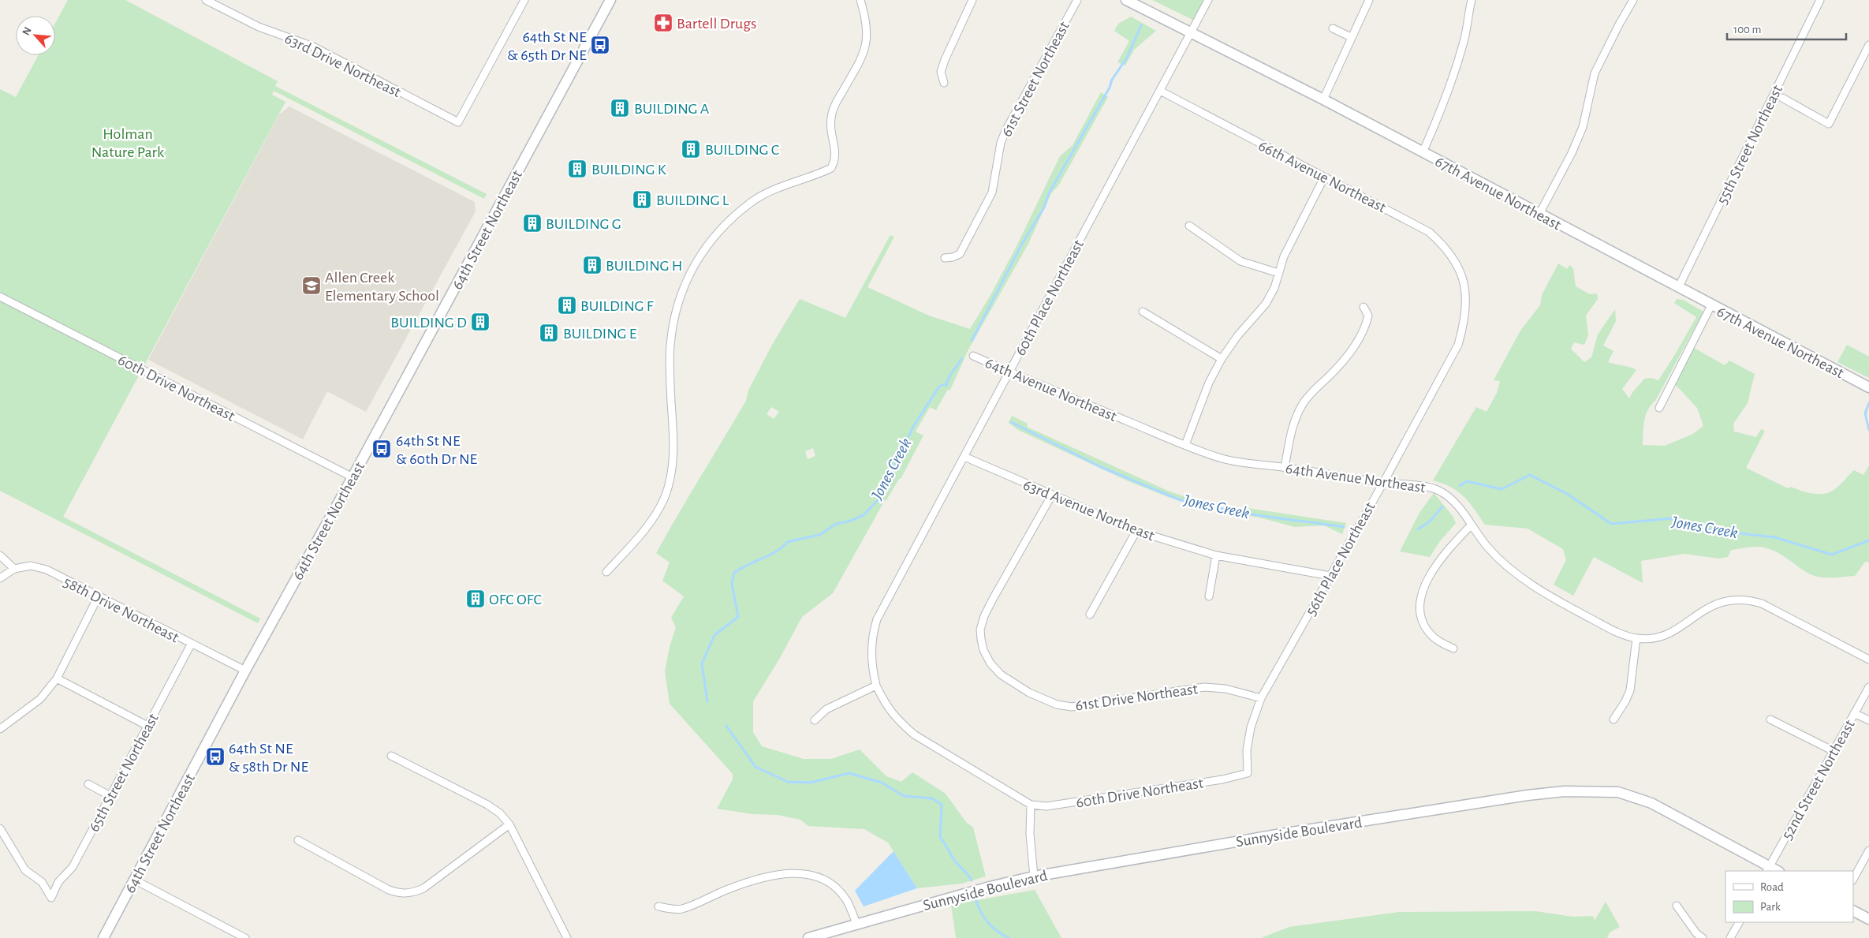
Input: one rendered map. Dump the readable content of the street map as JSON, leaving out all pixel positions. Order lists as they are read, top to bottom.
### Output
{
  "streets": {
    "street": [
      "63rd Drive Northeast",
      "61st Street Northeast",
      "55th Street Northeast",
      "66th Avenue Northeast",
      "67th Avenue Northeast",
      "64th Street Northeast",
      "60th Place Northeast",
      "60th Drive Northeast",
      "64th Avenue Northeast",
      "63rd Avenue Northeast",
      "56th Place Northeast",
      "58th Drive Northeast",
      "61st Drive Northeast",
      "65th Street Northeast",
      "52nd Street Northeast",
      "Sunnyside Boulevard"
    ]
  },
  "crossings": [
    ["55th Street Northeast", "67th Avenue Northeast"],
    ["66th Avenue Northeast", "60th Place Northeast"],
    ["66th Avenue Northeast", "56th Place Northeast"],
    ["67th Avenue Northeast", "60th Place Northeast"],
    ["64th Street Northeast", "60th Drive Northeast"],
    ["64th Street Northeast", "58th Drive Northeast"],
    ["60th Place Northeast", "64th Avenue Northeast"],
    ["60th Place Northeast", "63rd Avenue Northeast"],
    ["60th Drive Northeast", "56th Place Northeast"],
    ["64th Avenue Northeast", "56th Place Northeast"],
    ["63rd Avenue Northeast", "56th Place Northeast"],
    ["63rd Avenue Northeast", "61st Drive Northeast"],
    ["56th Place Northeast", "61st Drive Northeast"],
    ["58th Drive Northeast", "65th Street Northeast"],
    ["52nd Street Northeast", "Sunnyside Boulevard"]
  ],
  "water": ["Jones Creek"],
  "parks": ["Holman Nature Park"],
  "places": {
    "pharmacy": ["Bartell Drugs"],
    "bus stop": ["64th St NE & 65th Dr NE", "64th St NE & 60th Dr NE", "64th St NE & 58th Dr NE"],
    "building": [
      "BUILDING A",
      "BUILDING C",
      "BUILDING K",
      "BUILDING L",
      "BUILDING G",
      "BUILDING H",
      "BUILDING F",
      "BUILDING D",
      "BUILDING E",
      "OFC OFC"
    ],
    "school or university": ["Allen Creek Elementary School"]
  },
  "legend": ["Road", "Park"],
  "scale_bar": "100 m",
  "north": "top left"
}
